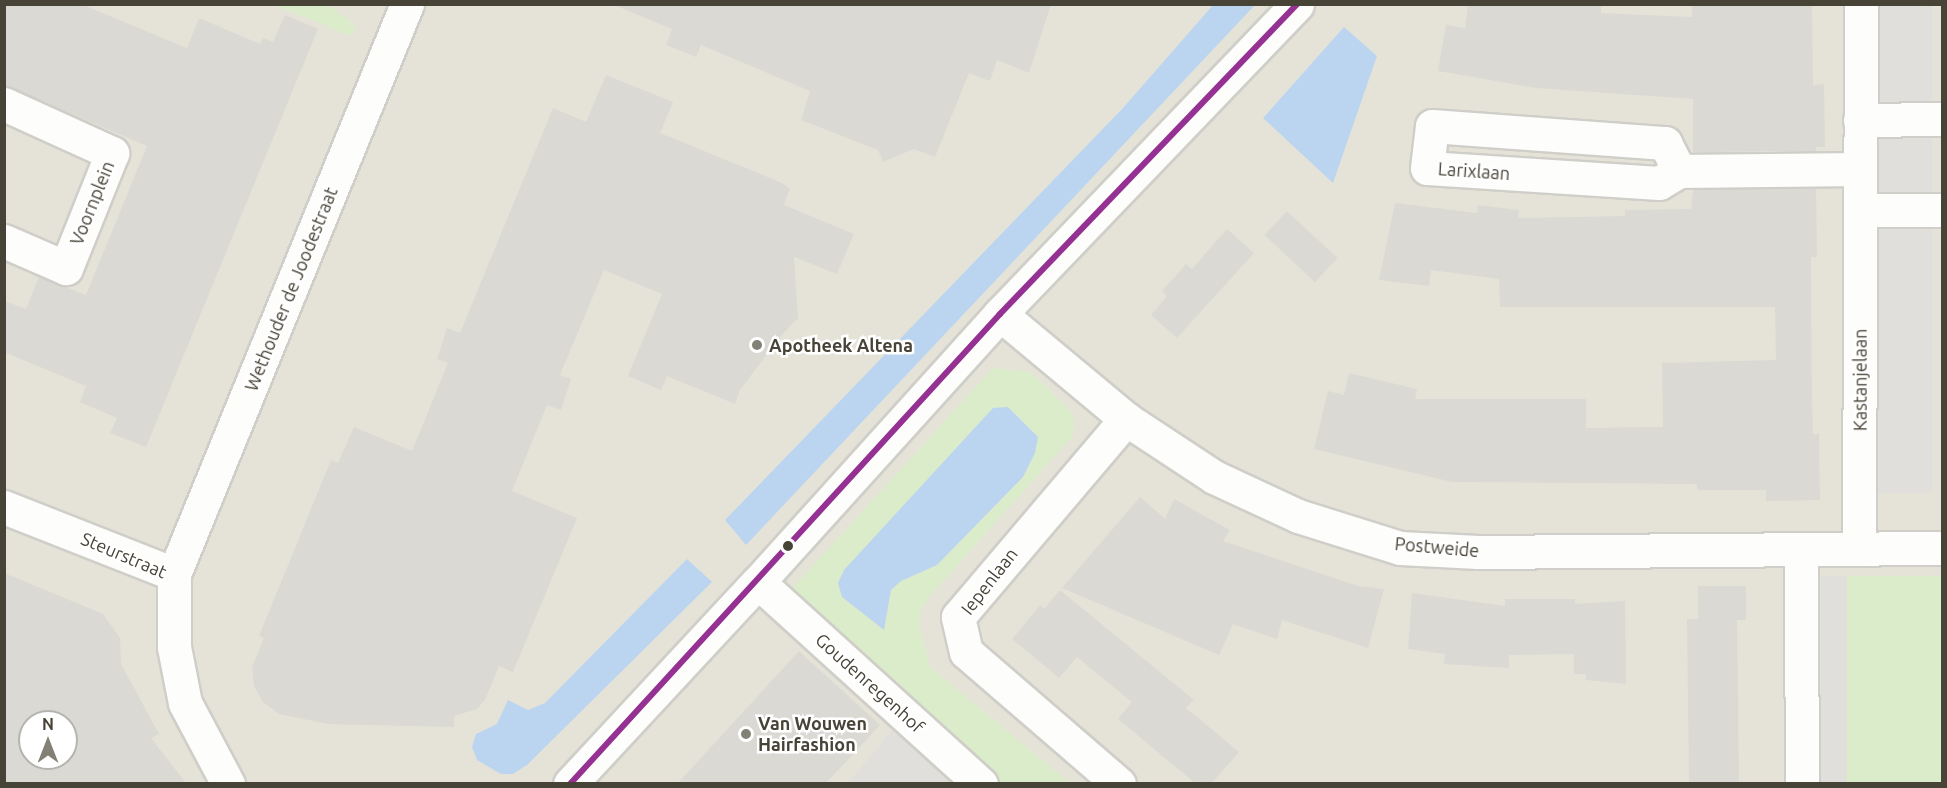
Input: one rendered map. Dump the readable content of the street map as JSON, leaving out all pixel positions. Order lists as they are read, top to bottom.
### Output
{
  "streets": {
    "street": [
      "Larixlaan",
      "Voornplein",
      "Wethouder de Joodestraat",
      "Kastanjelaan",
      "Postweide",
      "Steurstraat",
      "Iepenlaan",
      "Goudenregenhof"
    ]
  },
  "crossings": [
    ["Larixlaan", "Kastanjelaan"],
    ["Wethouder de Joodestraat", "Steurstraat"],
    ["Kastanjelaan", "Postweide"],
    ["Postweide", "Iepenlaan"]
  ],
  "places": ["Apotheek Altena", "Van Wouwen Hairfashion"],
  "north": "top"
}
